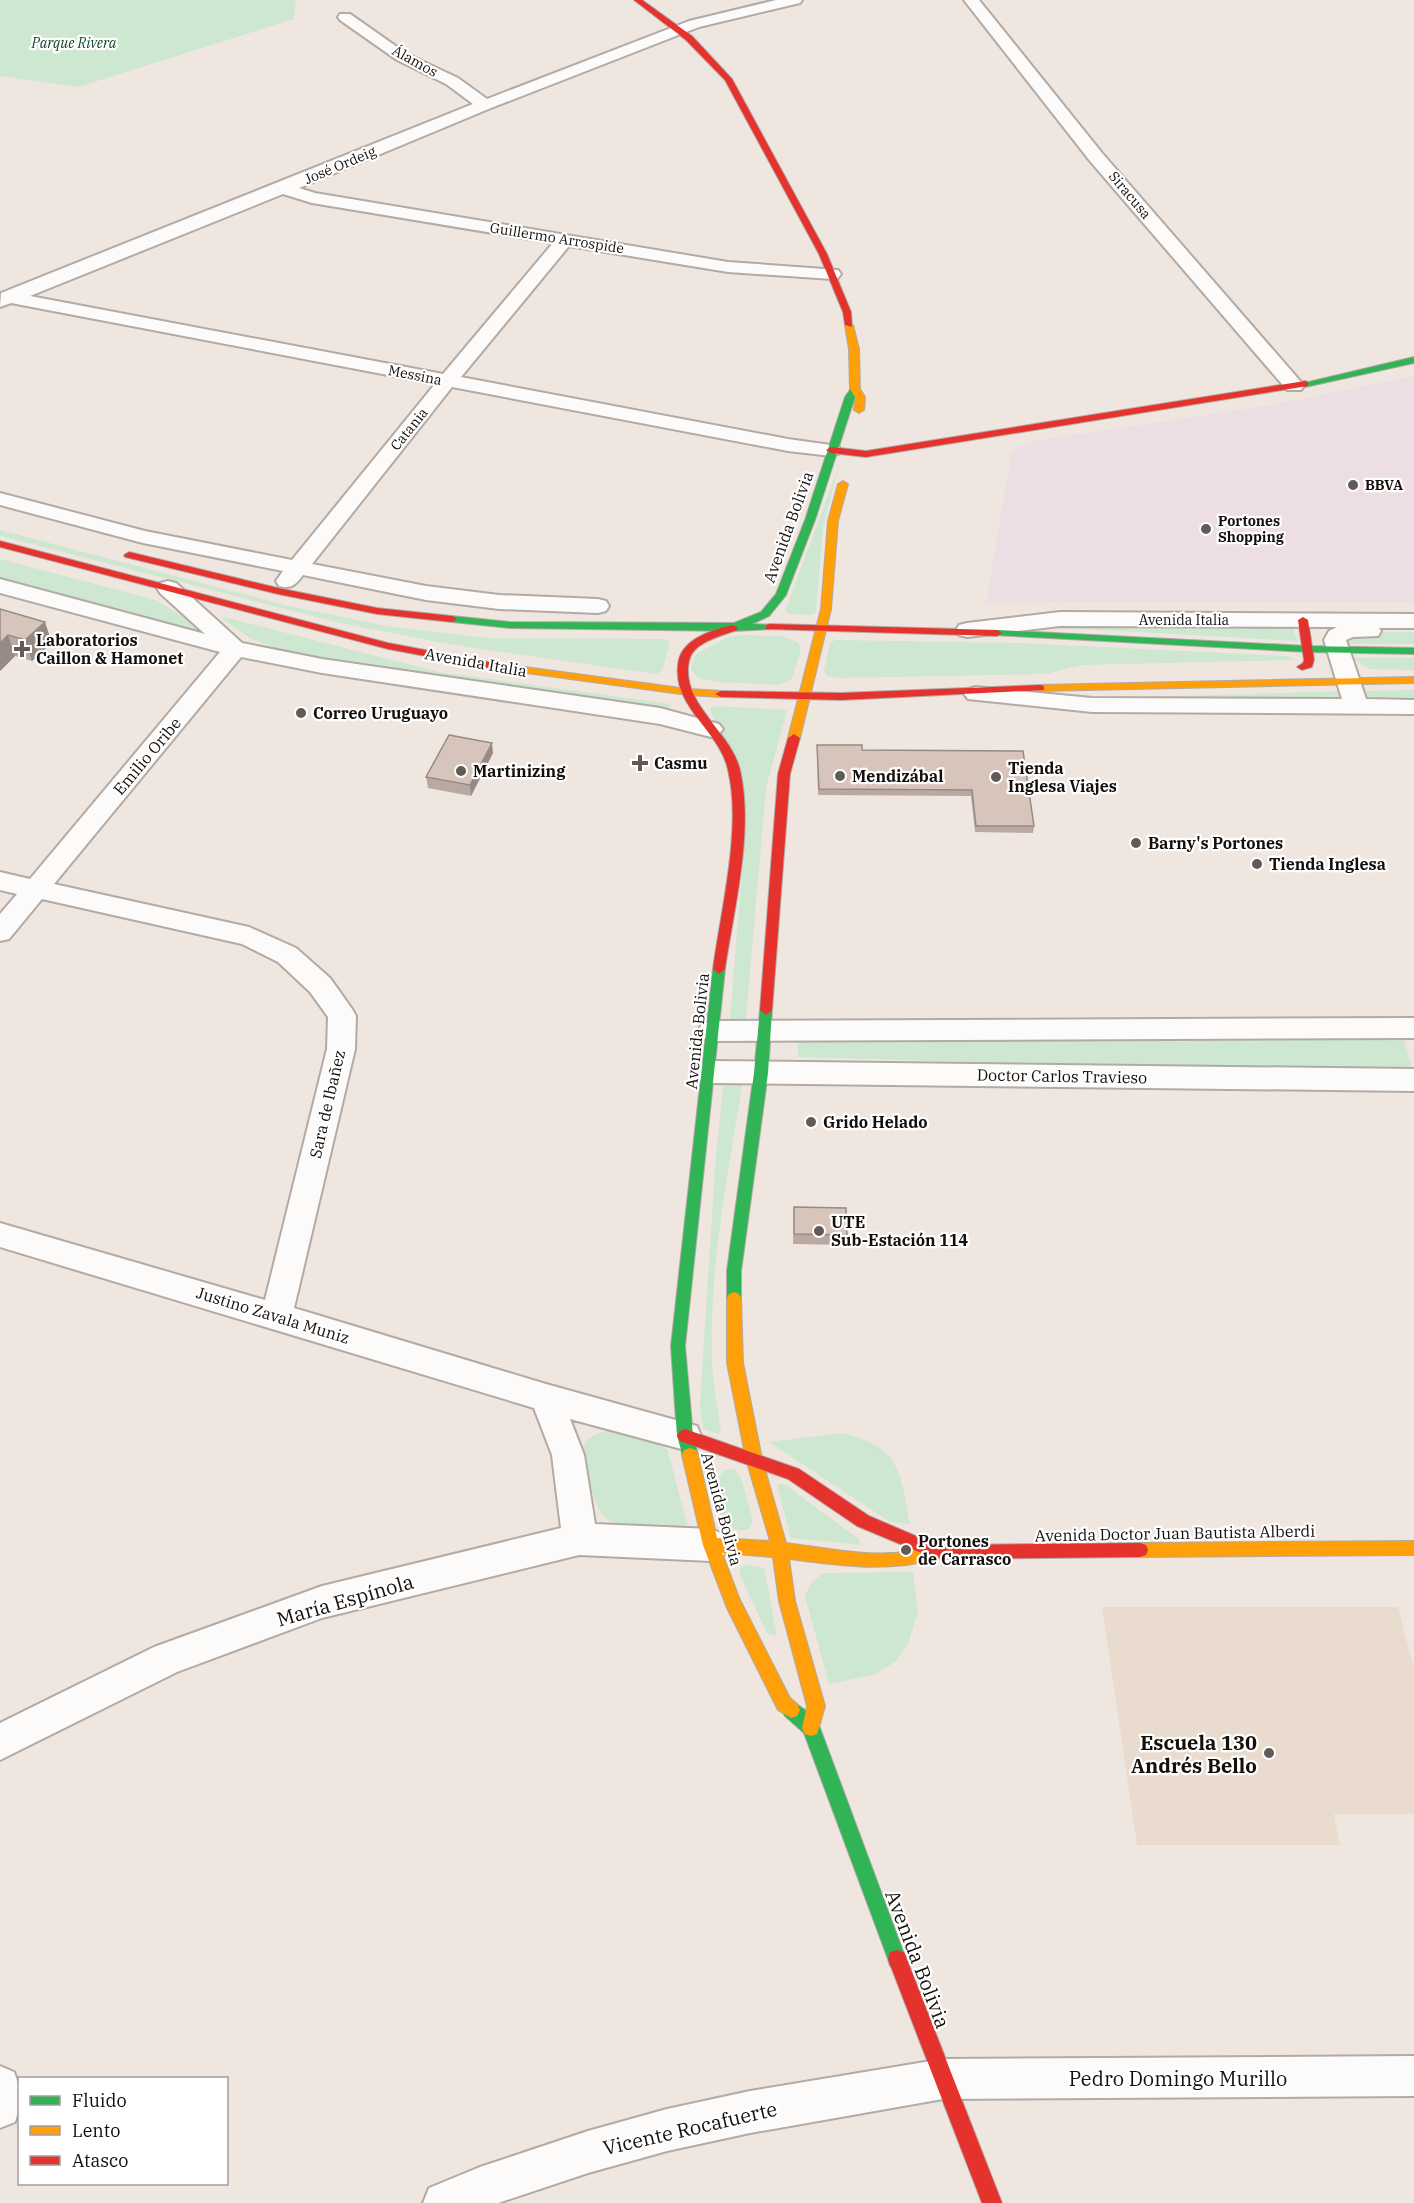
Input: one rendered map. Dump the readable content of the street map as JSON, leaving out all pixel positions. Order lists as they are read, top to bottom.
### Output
{
  "streets": {
    "street": [
      "Álamos",
      "José Ordeig",
      "Siracusa",
      "Guillermo Arrospide",
      "Messina",
      "Catania",
      "Avenida Bolivia",
      "Avenida Italia",
      "Emilio Oribe",
      "Doctor Carlos Travieso",
      "Sara de Ibañez",
      "Justino Zavala Muniz",
      "Avenida Doctor Juan Bautista Alberdi",
      "María Espínola",
      "Pedro Domingo Murillo",
      "Vicente Rocafuerte"
    ]
  },
  "crossings": [
    ["Álamos", "José Ordeig"],
    ["José Ordeig", "Guillermo Arrospide"],
    ["José Ordeig", "Messina"],
    ["José Ordeig", "Avenida Bolivia"],
    ["Guillermo Arrospide", "Catania"],
    ["Guillermo Arrospide", "Avenida Bolivia"],
    ["Messina", "Catania"],
    ["Messina", "Avenida Bolivia"],
    ["Catania", "Avenida Italia"],
    ["Avenida Bolivia", "Avenida Italia"],
    ["Avenida Bolivia", "Doctor Carlos Travieso"],
    ["Avenida Bolivia", "Justino Zavala Muniz"],
    ["Avenida Bolivia", "Avenida Doctor Juan Bautista Alberdi"],
    ["Avenida Bolivia", "María Espínola"],
    ["Avenida Bolivia", "Pedro Domingo Murillo"],
    ["Avenida Bolivia", "Vicente Rocafuerte"],
    ["Avenida Italia", "Emilio Oribe"],
    ["Emilio Oribe", "Sara de Ibañez"],
    ["Sara de Ibañez", "Justino Zavala Muniz"],
    ["Justino Zavala Muniz", "Avenida Doctor Juan Bautista Alberdi"],
    ["Avenida Doctor Juan Bautista Alberdi", "María Espínola"],
    ["Pedro Domingo Murillo", "Vicente Rocafuerte"]
  ],
  "parks": ["Parque Rivera"],
  "places": {
    "other": [
      "BBVA",
      "Portones Shopping",
      "Correo Uruguayo",
      "Martinizing",
      "Mendizábal",
      "Tienda Inglesa Viajes",
      "Barny's Portones",
      "Tienda Inglesa",
      "Grido Helado",
      "UTE Sub-Estación 114",
      "Portones de Carrasco",
      "Escuela 130 Andrés Bello"
    ],
    "health": ["Laboratorios Caillon & Hamonet", "Casmu"]
  },
  "legend": ["Fluido", "Lento", "Atasco"]
}
